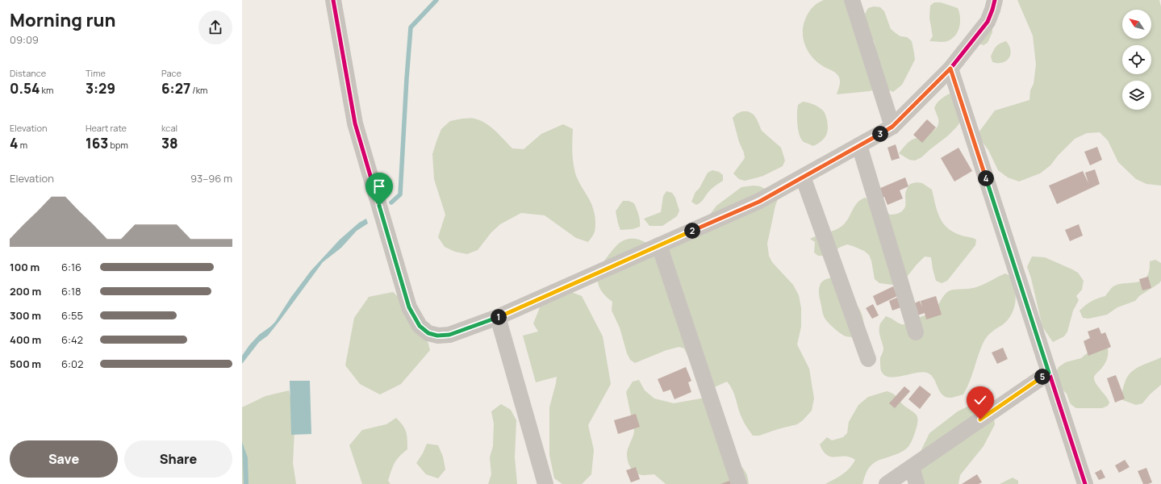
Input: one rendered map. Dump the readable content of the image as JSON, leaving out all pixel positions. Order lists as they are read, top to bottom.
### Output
{
  "north": "top left",
  "page": {
    "heading": ["Morning run", "09:09"],
    "stats": [
      ["Distance", "0.54 km"],
      ["Time", "3:29"],
      ["Pace", "6:27 /km"],
      ["Elevation", "4 m"],
      ["Heart rate", "163 bpm"],
      ["kcal", "38"]
    ],
    "pins": [
      "3",
      "4",
      "2",
      "1",
      "5"
    ],
    "chart": ["Elevation", "93–96 m"],
    "list": [
      {
        "name": "100 m",
        "note": "6:16"
      },
      {
        "name": "200 m",
        "note": "6:18"
      },
      {
        "name": "300 m",
        "note": "6:55"
      },
      {
        "name": "400 m",
        "note": "6:42"
      },
      {
        "name": "500 m",
        "note": "6:02"
      }
    ],
    "buttons": ["Save", "Share"]
  }
}
